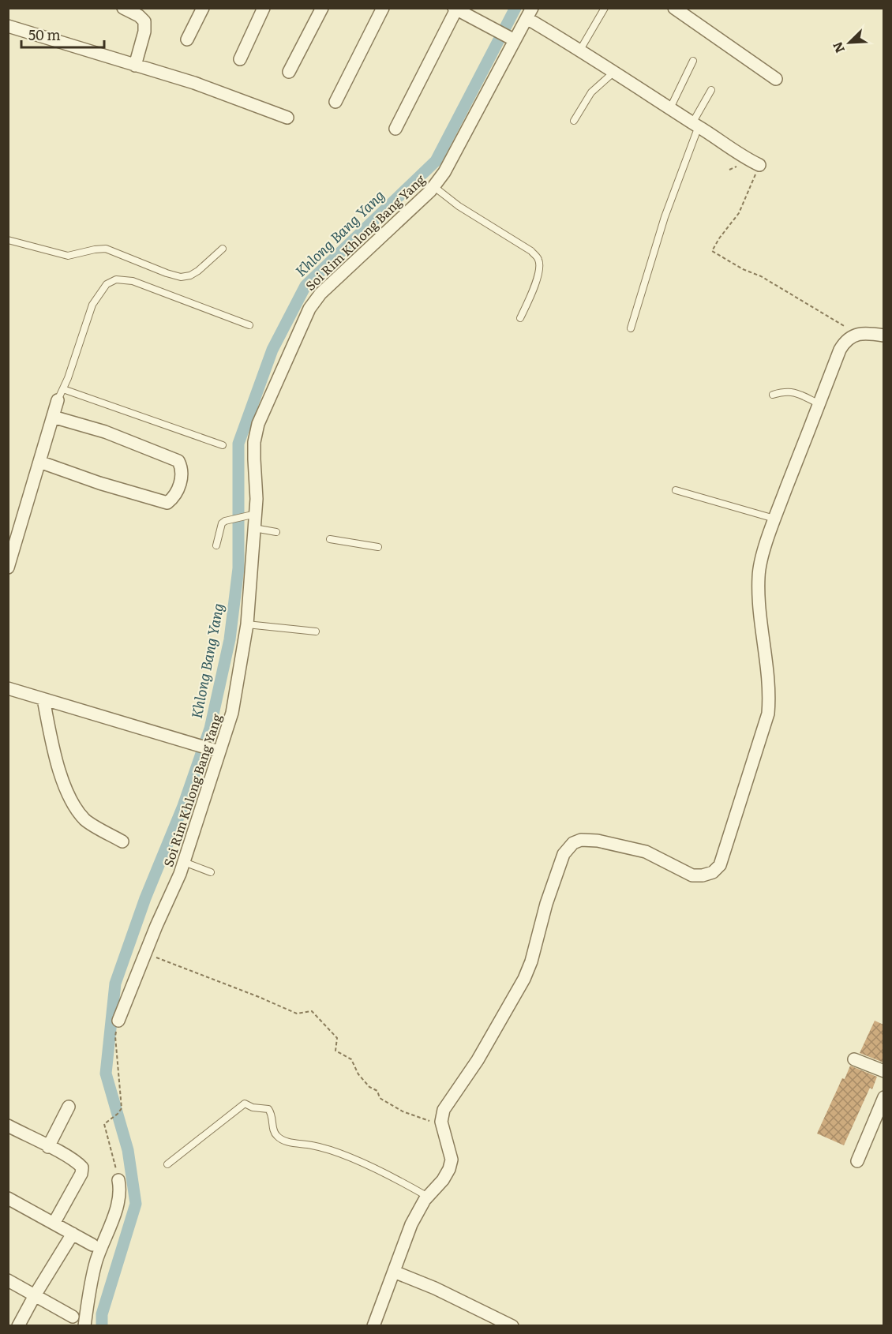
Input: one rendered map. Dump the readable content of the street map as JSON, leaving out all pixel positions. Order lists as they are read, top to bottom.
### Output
{
  "streets": {
    "street": ["Soi Rim Khlong Bang Yang"]
  },
  "water": ["Khlong Bang Yang"],
  "scale_bar": "50 m",
  "north": "bottom left"
}
